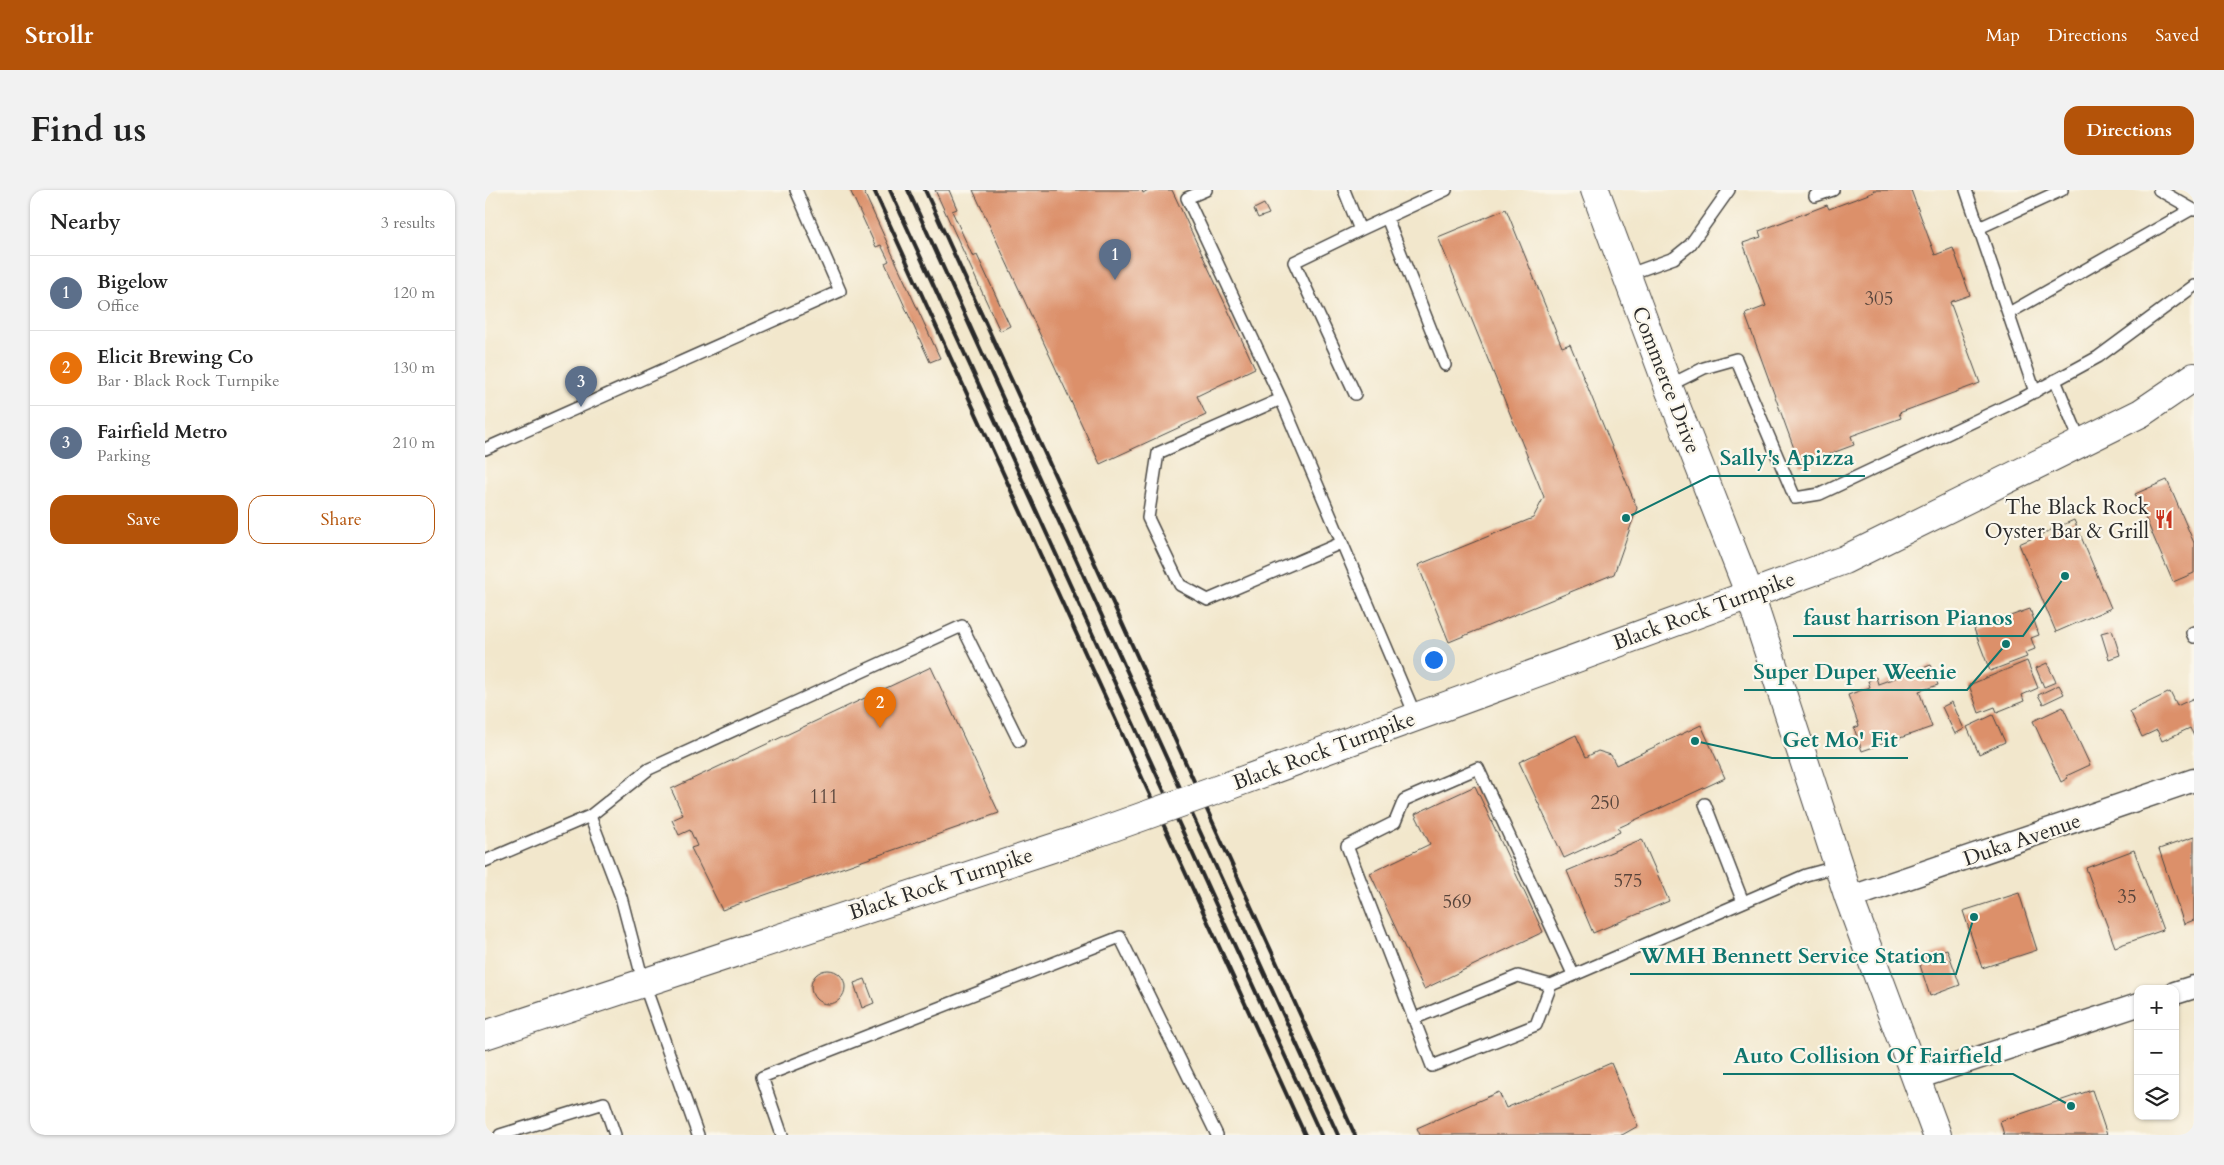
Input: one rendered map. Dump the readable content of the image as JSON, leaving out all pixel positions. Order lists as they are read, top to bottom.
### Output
{
  "streets": {
    "main road": ["Commerce Drive", "Black Rock Turnpike"],
    "street": ["Duka Avenue"]
  },
  "crossings": [
    ["Commerce Drive", "Black Rock Turnpike"],
    ["Commerce Drive", "Duka Avenue"]
  ],
  "places": {
    "other": [
      "Sally's Apizza",
      "faust harrison Pianos",
      "Super Duper Weenie",
      "Get Mo' Fit",
      "WMH Bennett Service Station",
      "Auto Collision Of Fairfield"
    ],
    "restaurant": ["The Black Rock Oyster Bar & Grill"]
  },
  "house_numbers": [
    "305",
    "111",
    "250",
    "575",
    "35",
    "569"
  ],
  "page": {
    "header": "Strollr",
    "nav": ["Map", "Directions", "Saved"],
    "title": "Find us",
    "buttons": [
      "Directions",
      ["Save", "Share"]
    ],
    "heading": ["Nearby", "3 results"],
    "pins": ["1", "3", "2"],
    "list": [
      {
        "mark": "1",
        "name": "Bigelow",
        "note": "Office",
        "value": "120 m"
      },
      {
        "mark": "2",
        "name": "Elicit Brewing Co",
        "note": "Bar · Black Rock Turnpike",
        "value": "130 m"
      },
      {
        "mark": "3",
        "name": "Fairfield Metro",
        "note": "Parking",
        "value": "210 m"
      }
    ],
    "map_buttons": ["+", "−"]
  }
}
